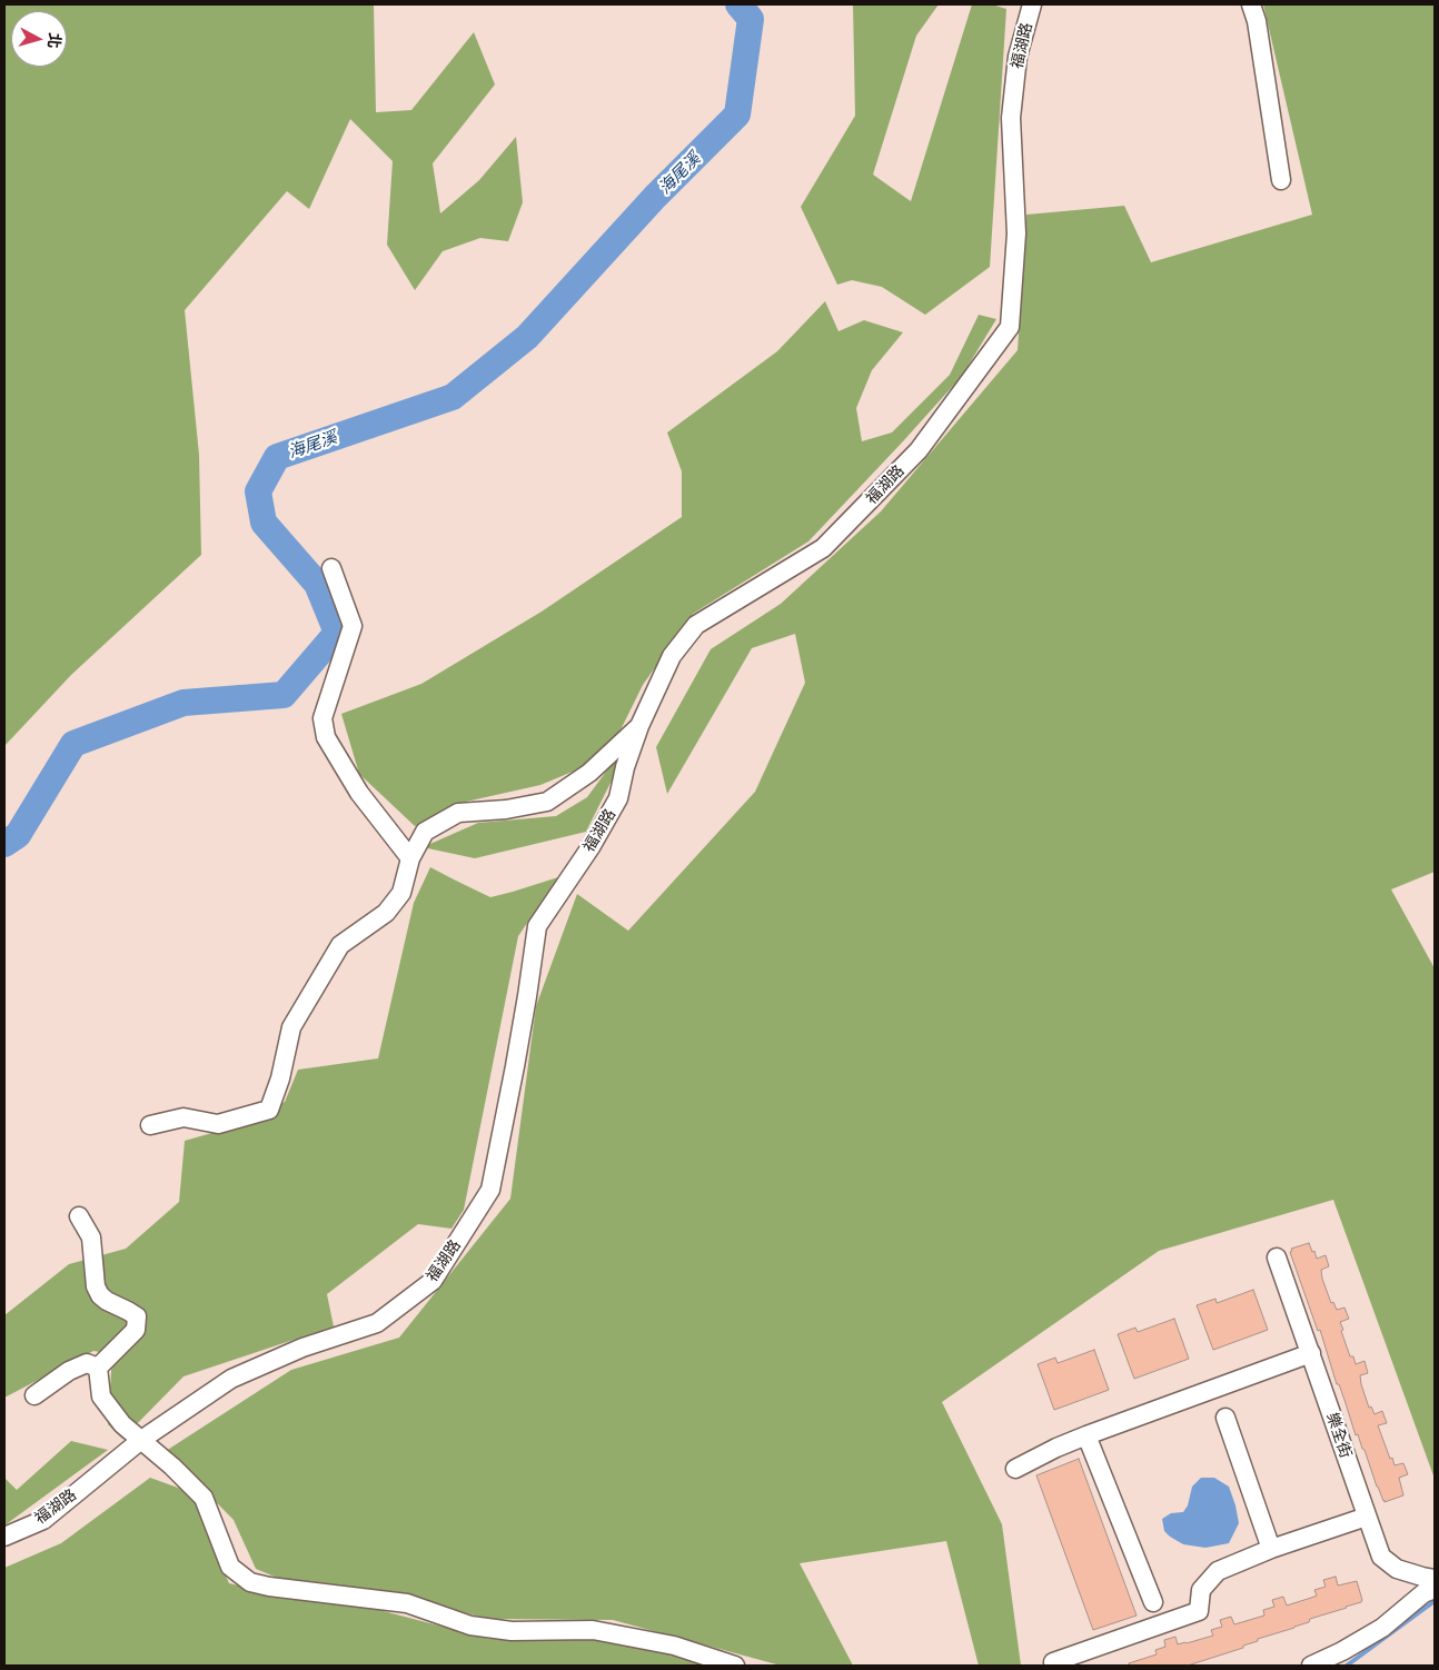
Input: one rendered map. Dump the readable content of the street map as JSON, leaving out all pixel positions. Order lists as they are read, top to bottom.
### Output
{
  "streets": {
    "street": ["福湖路", "樂全街"]
  },
  "water": ["海尾溪"],
  "north": "right"
}
